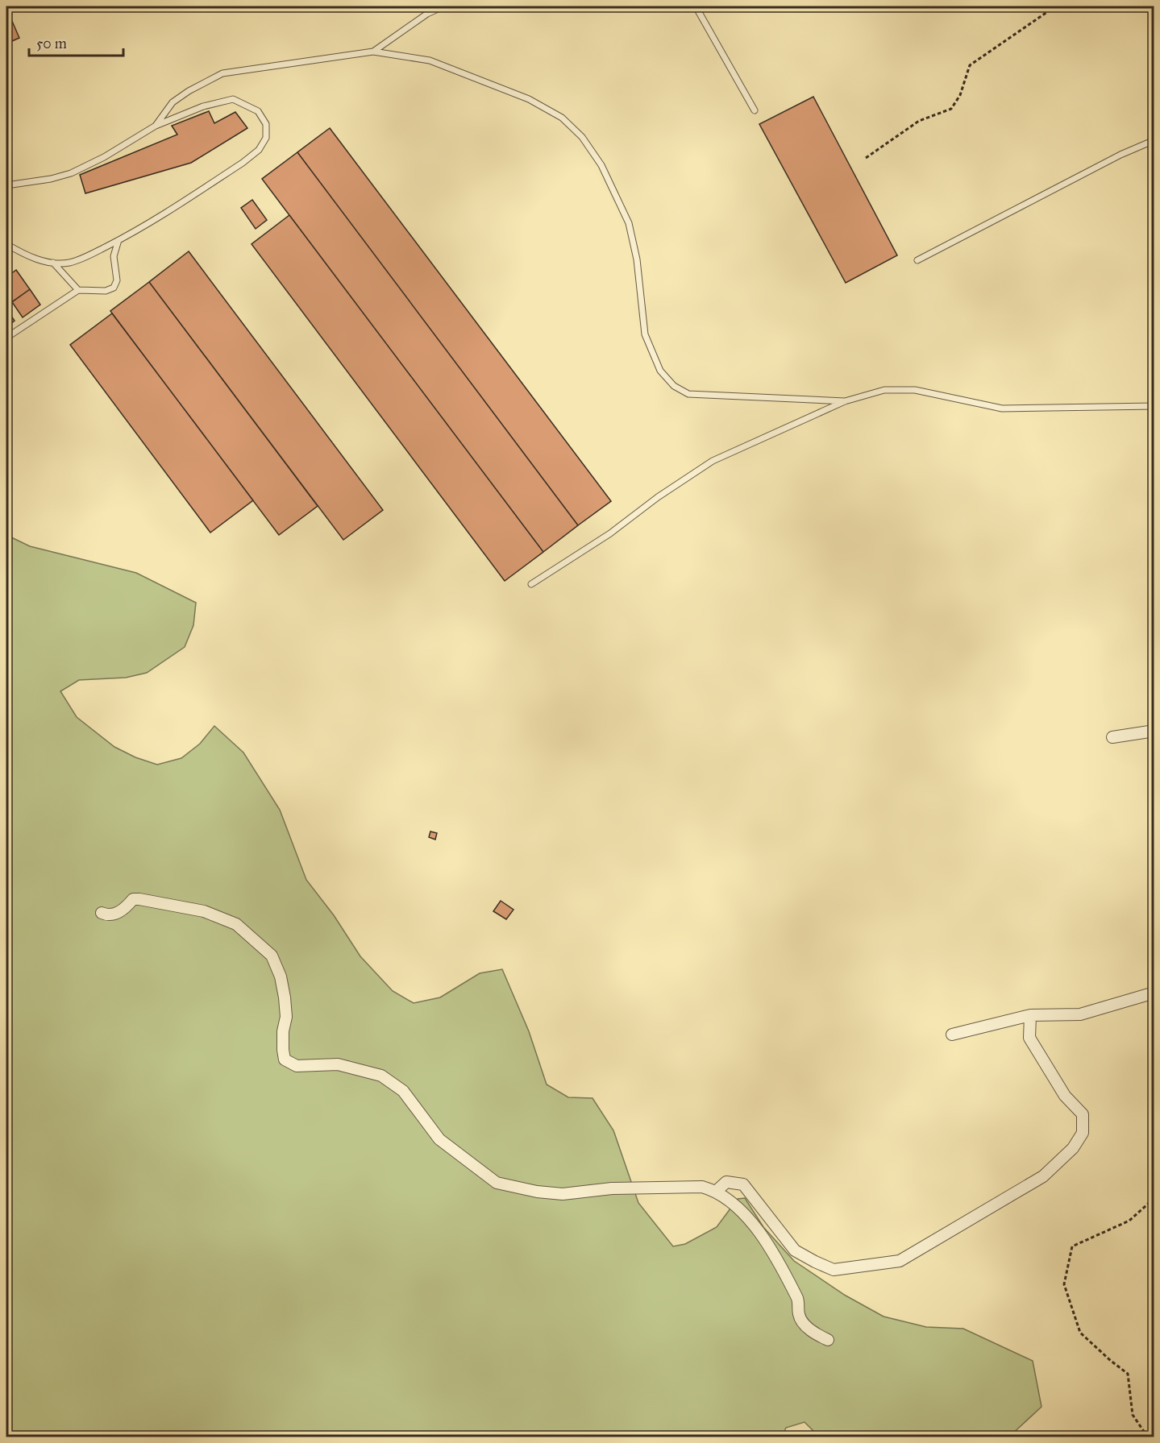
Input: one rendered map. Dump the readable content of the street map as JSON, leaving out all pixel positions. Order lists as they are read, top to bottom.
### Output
{
  "scale_bar": "50 m"
}
